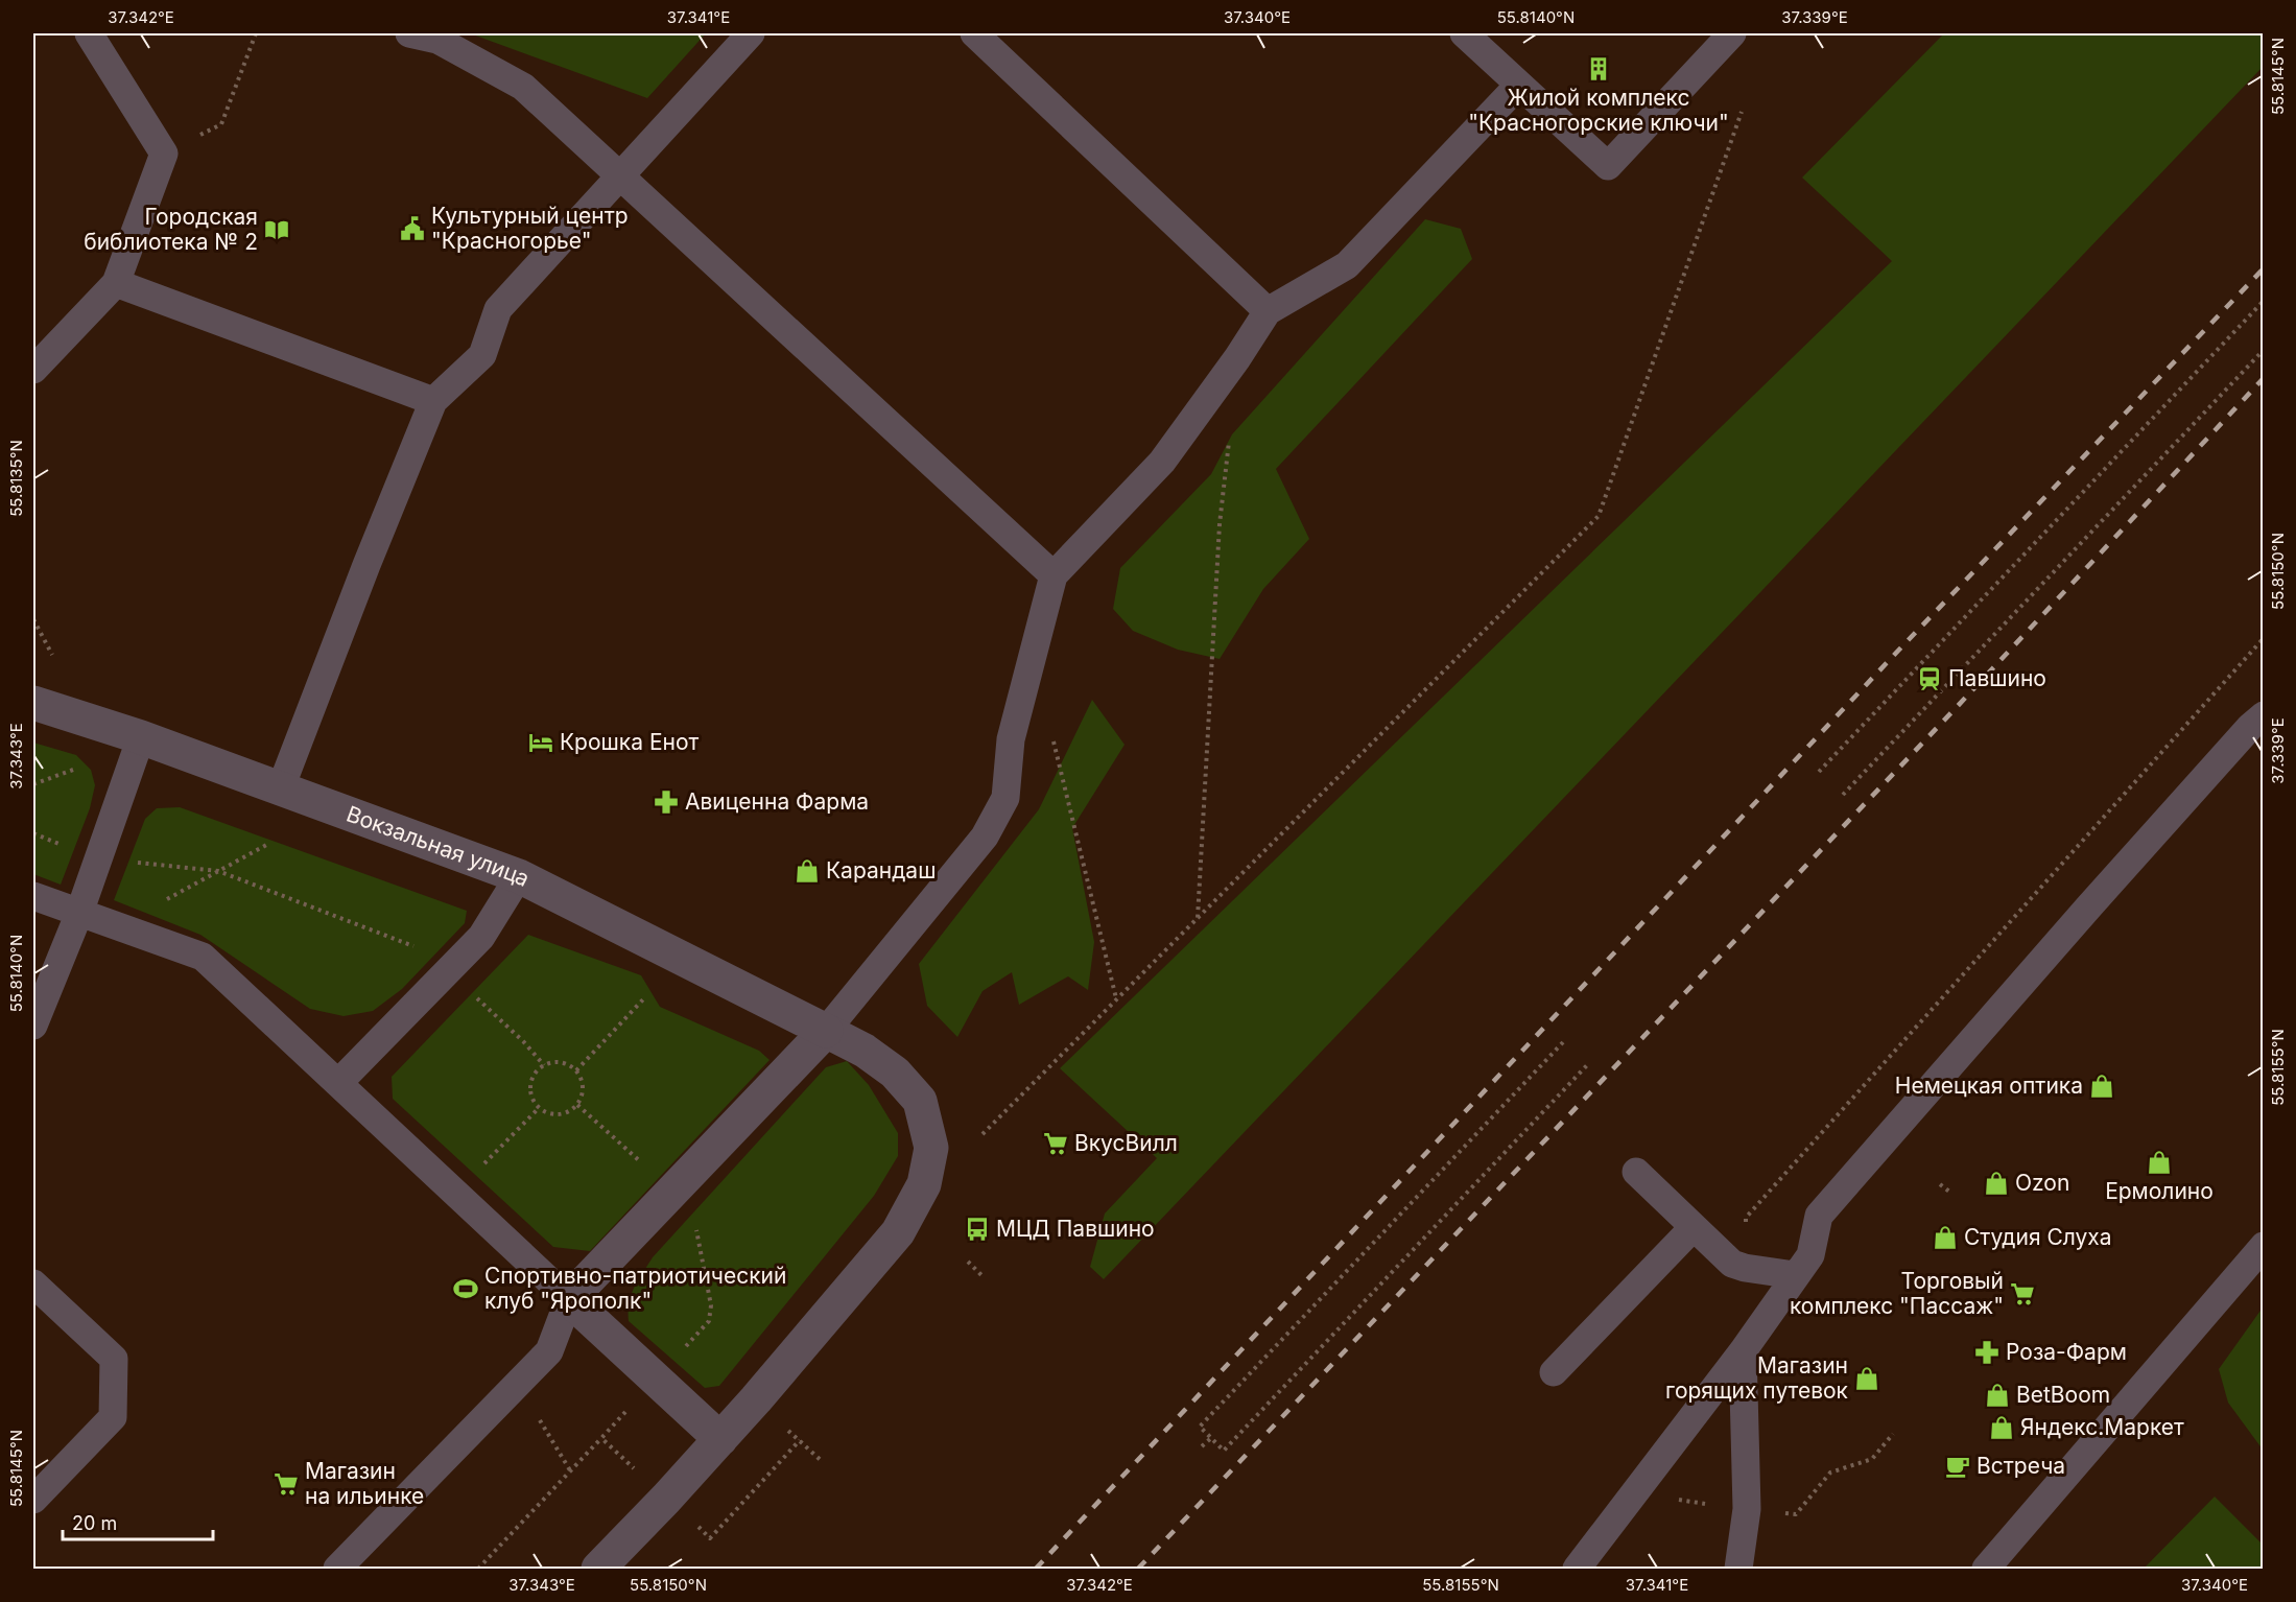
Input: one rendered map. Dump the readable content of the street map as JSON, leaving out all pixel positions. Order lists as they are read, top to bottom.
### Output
{
  "streets": {
    "street": ["Вокзальная улица"]
  },
  "places": {
    "building": ["Жилой комплекс \"Красногорские ключи\""],
    "public building": ["Культурный центр \"Красногорье\""],
    "library": ["Городская библиотека № 2"],
    "station": ["Павшино"],
    "hotel": ["Крошка Енот"],
    "pharmacy": ["Авиценна Фарма", "Роза-Фарм"],
    "shop": [
      "Карандаш",
      "Немецкая оптика",
      "Ермолино",
      "Ozon",
      "Студия Слуха",
      "Магазин горящих путевок",
      "BetBoom",
      "Яндекс.Маркет"
    ],
    "supermarket": ["ВкусВилл", "Торговый комплекс \"Пассаж\"", "Магазин на ильинке"],
    "bus stop": ["МЦД Павшино"],
    "sports": ["Спортивно-патриотический клуб \"Ярополк\""],
    "cafe": ["Встреча"]
  },
  "scale_bar": "20 m",
  "coordinates": [
    "37.342°E",
    "37.341°E",
    "37.340°E",
    "55.8140°N",
    "37.339°E",
    "55.8145°N",
    "55.8135°N",
    "55.8150°N",
    "37.343°E",
    "55.8155°N"
  ]
}
